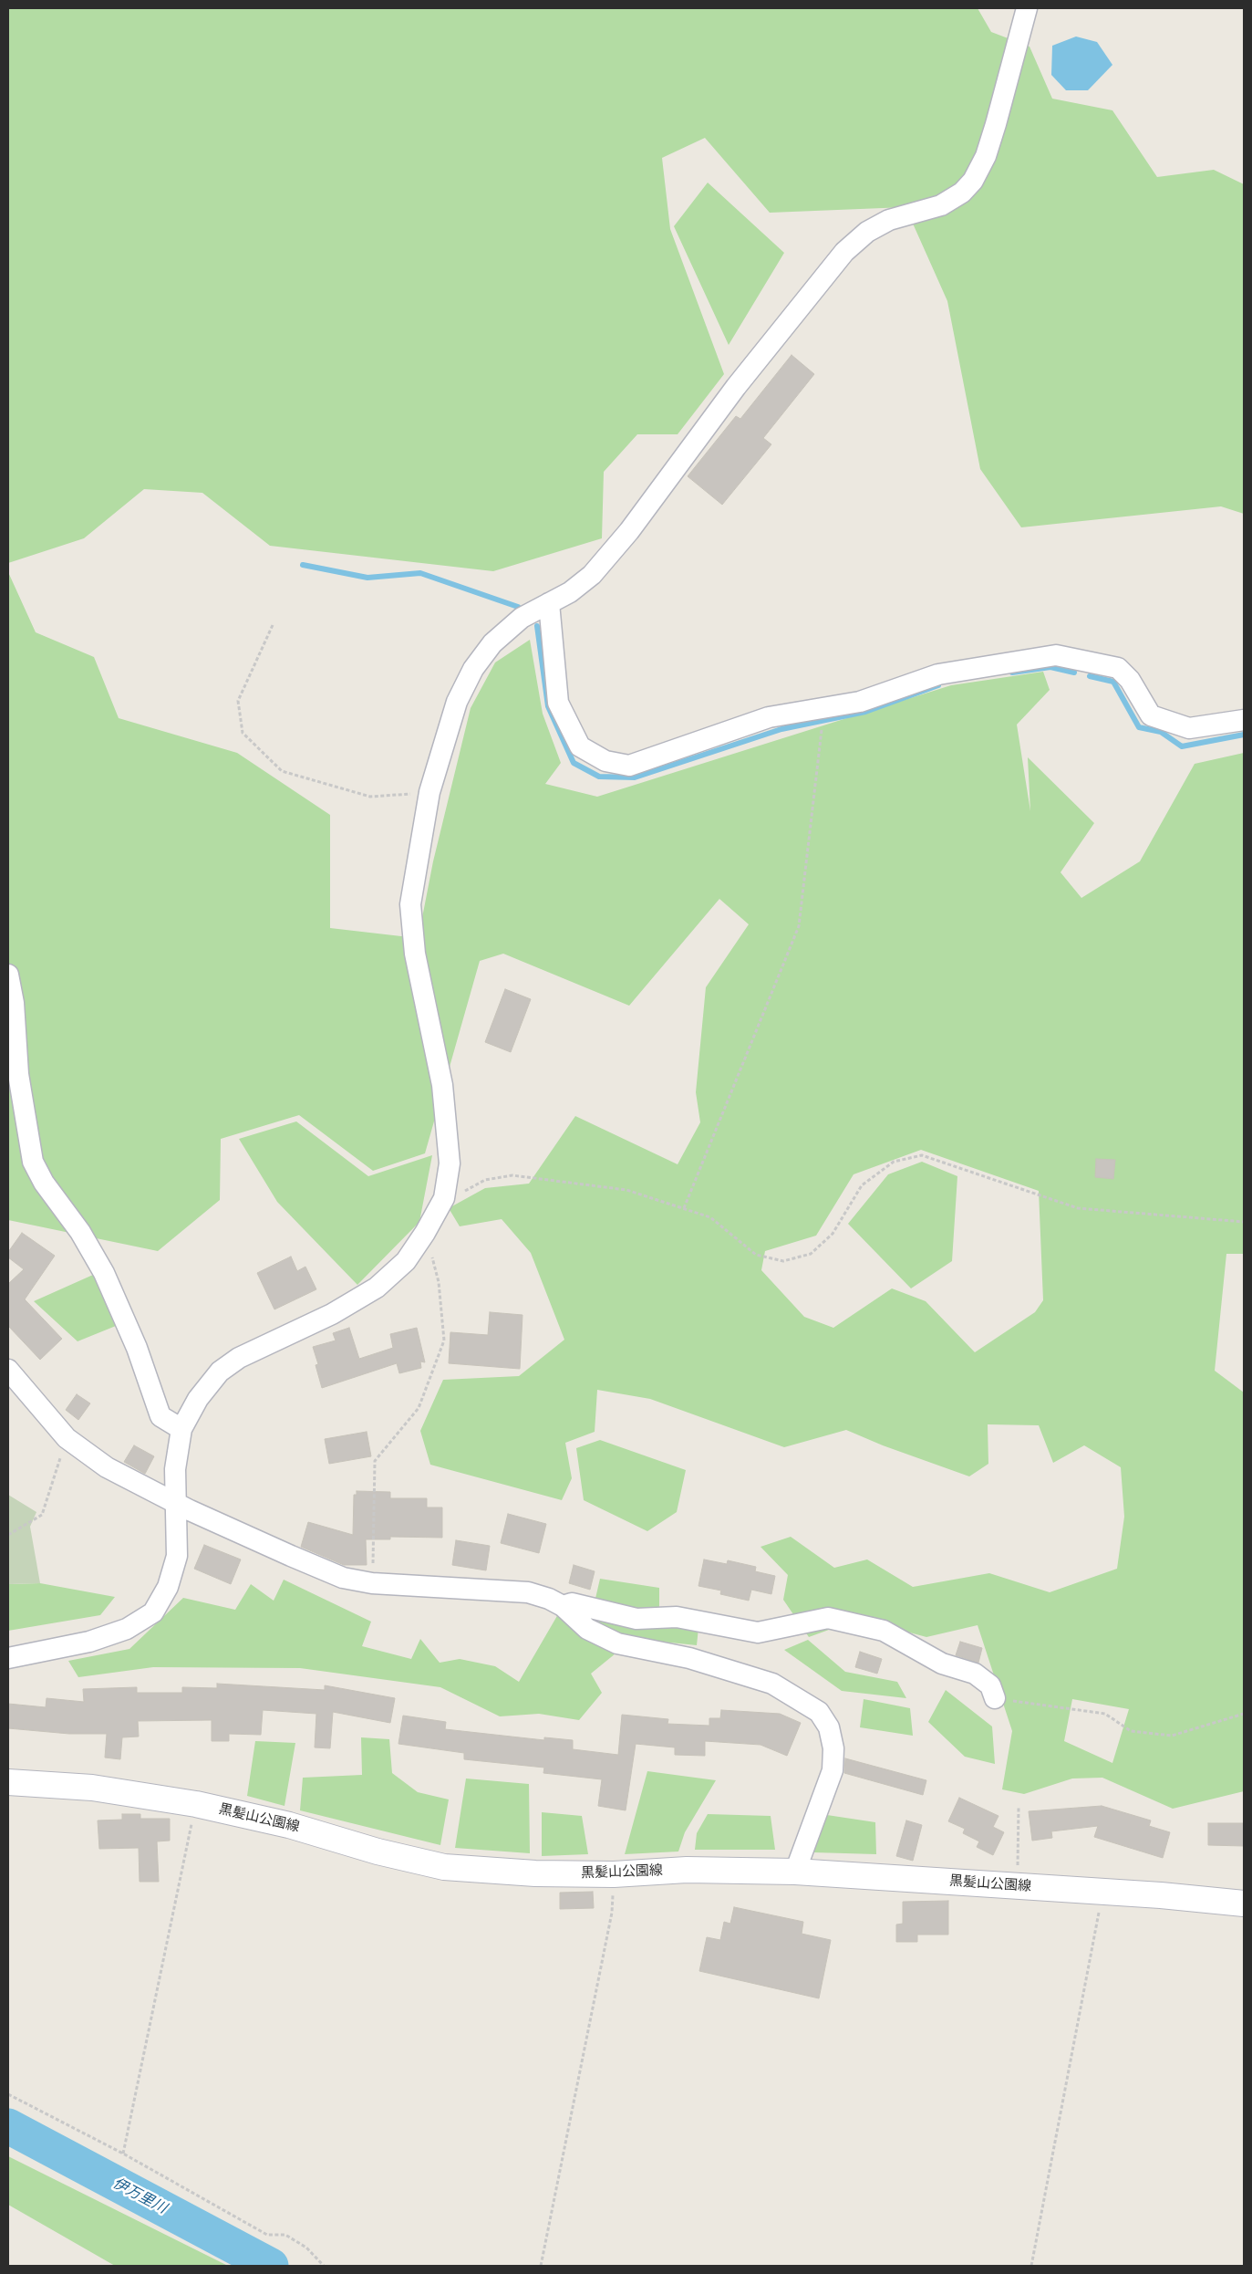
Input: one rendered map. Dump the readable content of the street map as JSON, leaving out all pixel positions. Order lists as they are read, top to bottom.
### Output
{
  "streets": {
    "main road": ["黒髪山公園線"]
  },
  "water": ["伊万里川"]
}
